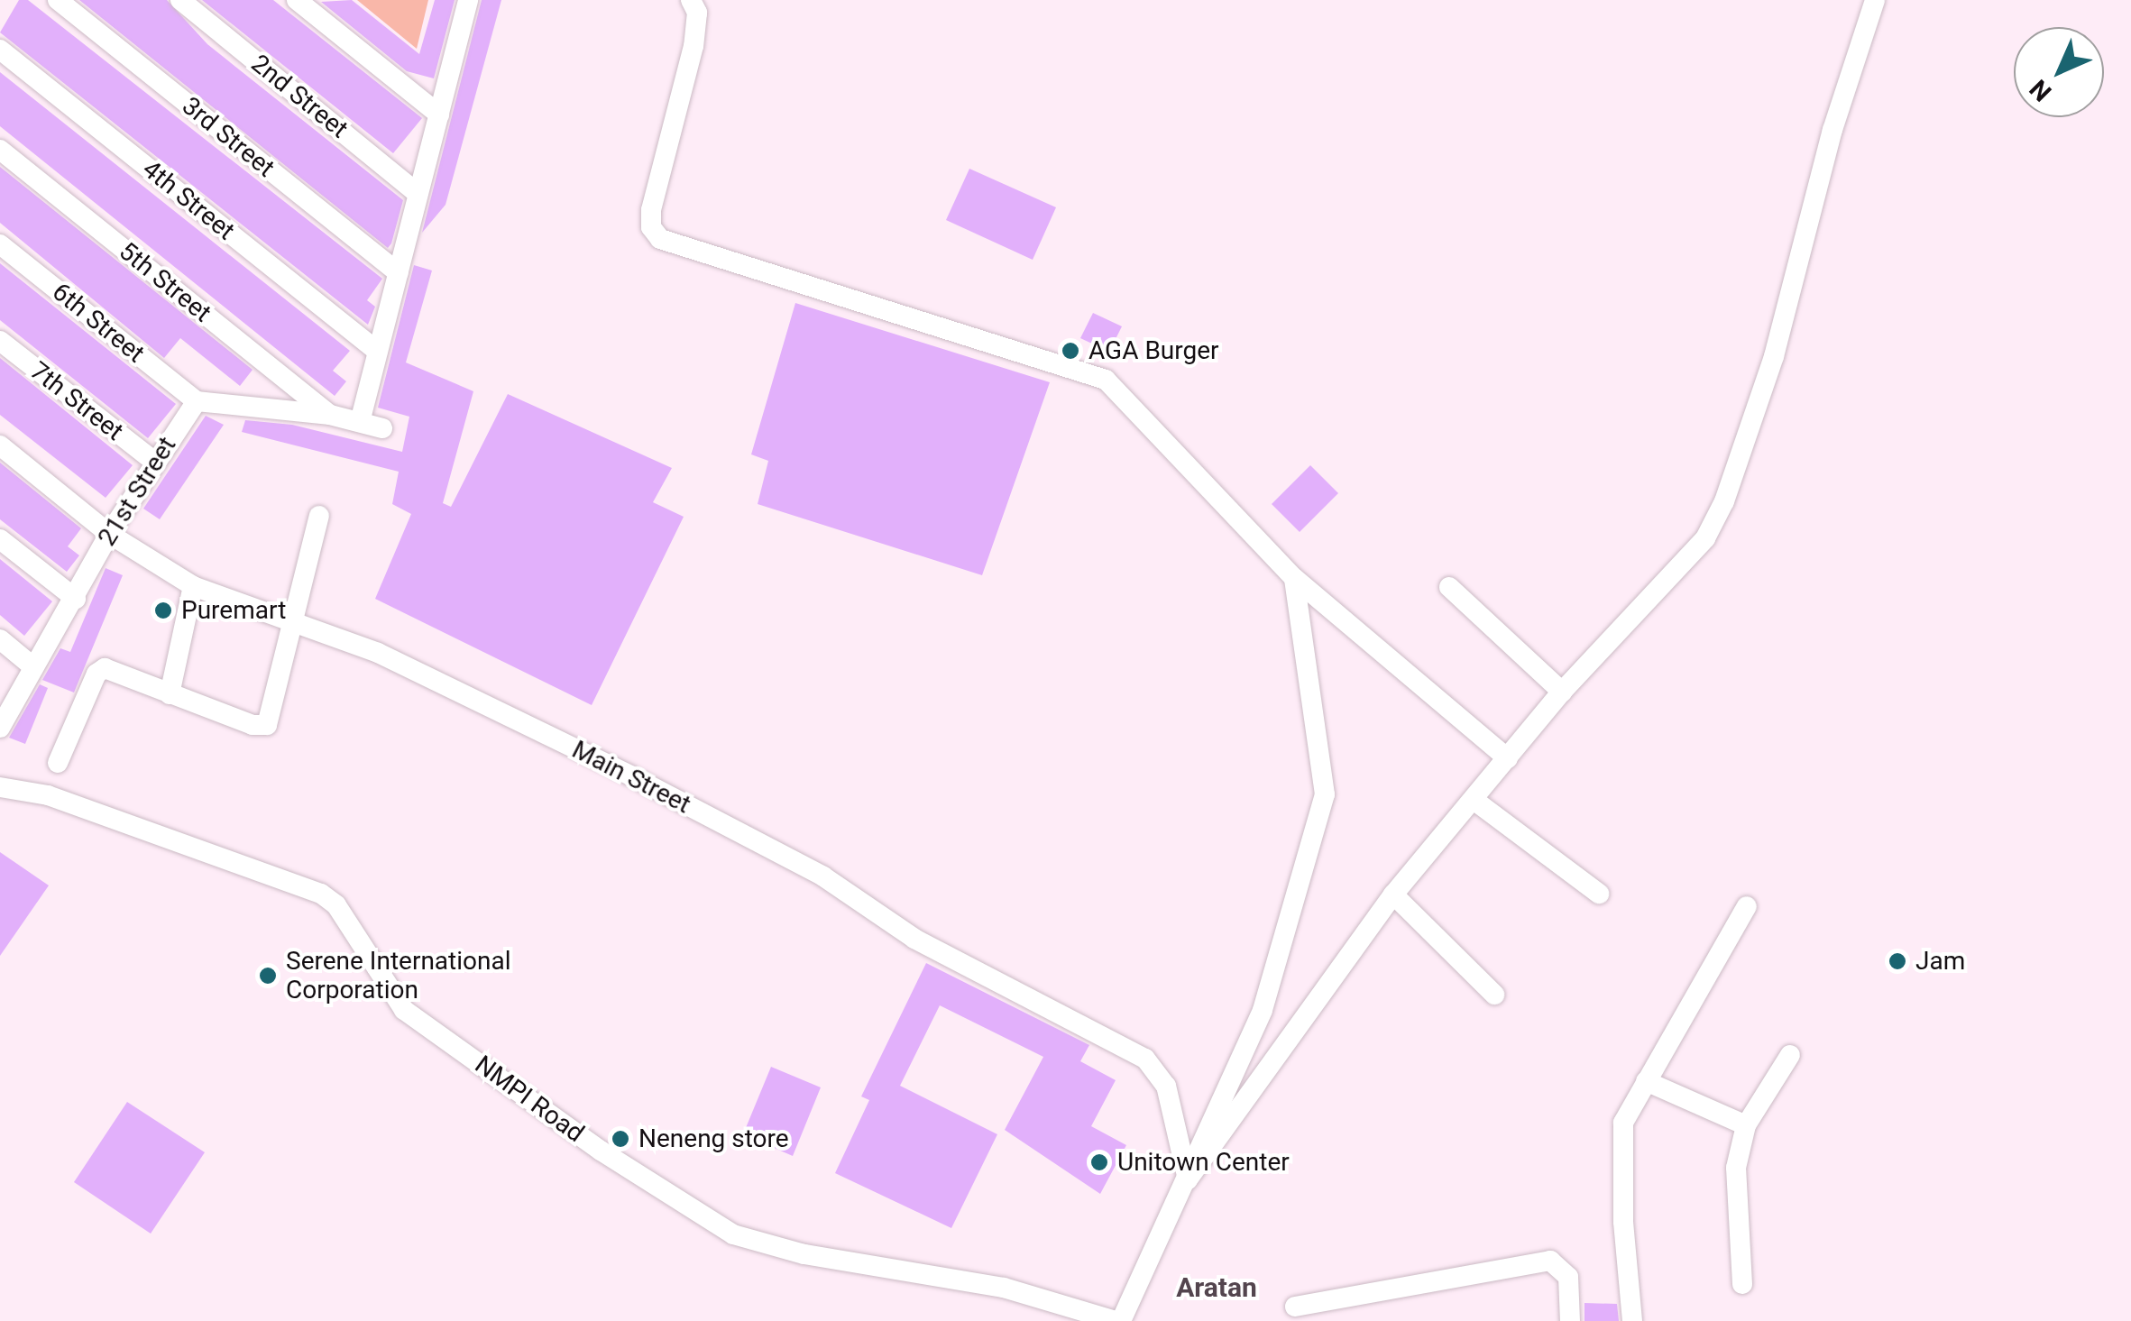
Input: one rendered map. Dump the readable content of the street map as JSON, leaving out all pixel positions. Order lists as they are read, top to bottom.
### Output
{
  "streets": {
    "street": [
      "2nd Street",
      "3rd Street",
      "4th Street",
      "5th Street",
      "6th Street",
      "7th Street",
      "21st Street",
      "Main Street",
      "NMPI Road"
    ]
  },
  "crossings": [
    ["6th Street", "21st Street"],
    ["7th Street", "21st Street"],
    ["21st Street", "Main Street"]
  ],
  "districts": ["Aratan"],
  "places": [
    "AGA Burger",
    "Puremart",
    "Jam",
    "Serene International Corporation",
    "Neneng store",
    "Unitown Center"
  ],
  "north": "bottom left"
}
